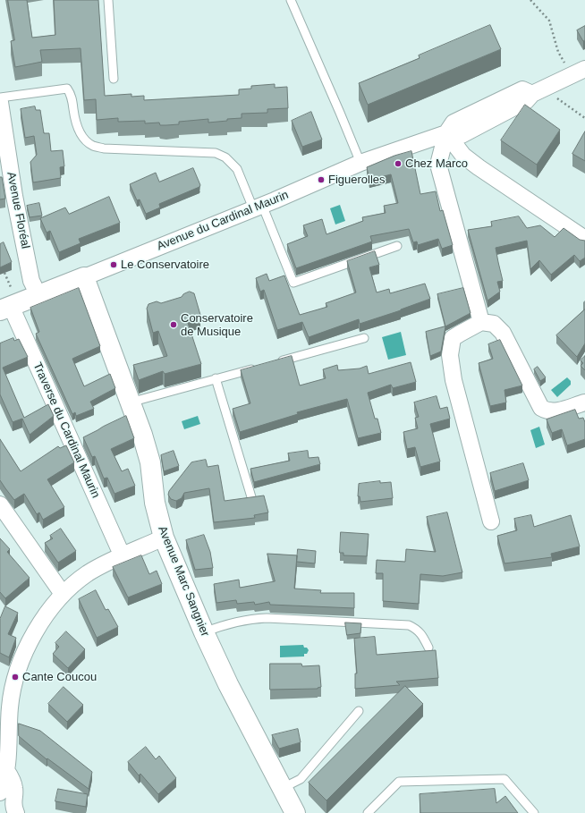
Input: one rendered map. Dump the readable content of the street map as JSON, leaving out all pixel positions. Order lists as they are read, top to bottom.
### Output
{
  "streets": {
    "street": [
      "Avenue Floréal",
      "Avenue du Cardinal Maurin",
      "Traverse du Cardinal Maurin",
      "Avenue Marc Sangnier"
    ]
  },
  "crossings": [
    ["Avenue Floréal", "Avenue du Cardinal Maurin"],
    ["Avenue du Cardinal Maurin", "Traverse du Cardinal Maurin"],
    ["Avenue du Cardinal Maurin", "Avenue Marc Sangnier"]
  ],
  "places": [
    "Chez Marco",
    "Figuerolles",
    "Le Conservatoire",
    "Conservatoire de Musique",
    "Cante Coucou"
  ]
}
